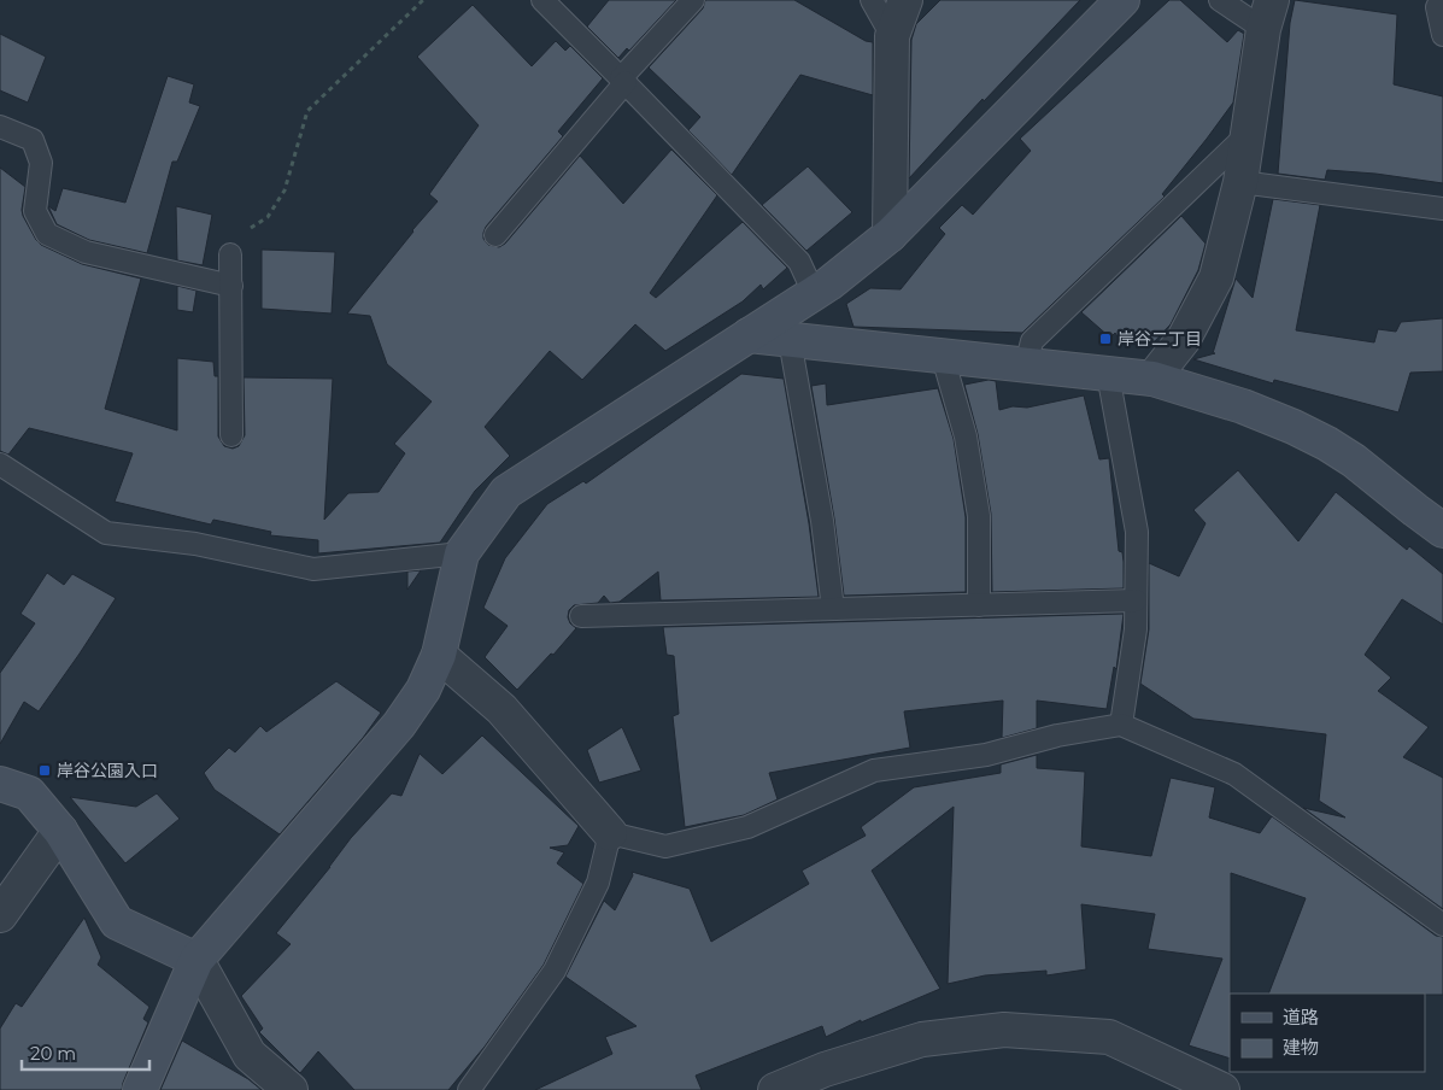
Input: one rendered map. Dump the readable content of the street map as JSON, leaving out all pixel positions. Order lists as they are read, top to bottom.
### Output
{
  "places": {
    "transit": ["岸谷二丁目", "岸谷公園入口"]
  },
  "legend": ["道路", "建物"],
  "scale_bar": "20 m"
}
